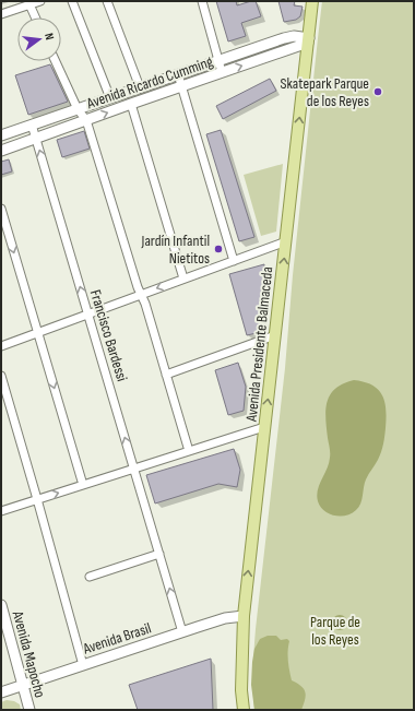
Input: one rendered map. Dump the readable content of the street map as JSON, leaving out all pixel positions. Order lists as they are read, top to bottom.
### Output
{
  "streets": {
    "main road": [
      "Avenida Ricardo Cumming",
      "Avenida Presidente Balmaceda",
      "Avenida Brasil",
      "Avenida Mapocho"
    ],
    "street": ["Francisco Bardessi"]
  },
  "crossings": [
    ["Avenida Ricardo Cumming", "Francisco Bardessi"],
    ["Avenida Ricardo Cumming", "Avenida Presidente Balmaceda"],
    ["Francisco Bardessi", "Avenida Brasil"],
    ["Avenida Presidente Balmaceda", "Avenida Brasil"],
    ["Avenida Brasil", "Avenida Mapocho"]
  ],
  "one_way": ["Avenida Presidente Balmaceda"],
  "parks": ["Parque de los Reyes"],
  "places": ["Skatepark Parque de los Reyes", "Jardín Infantil Nietitos"],
  "north": "right"
}
